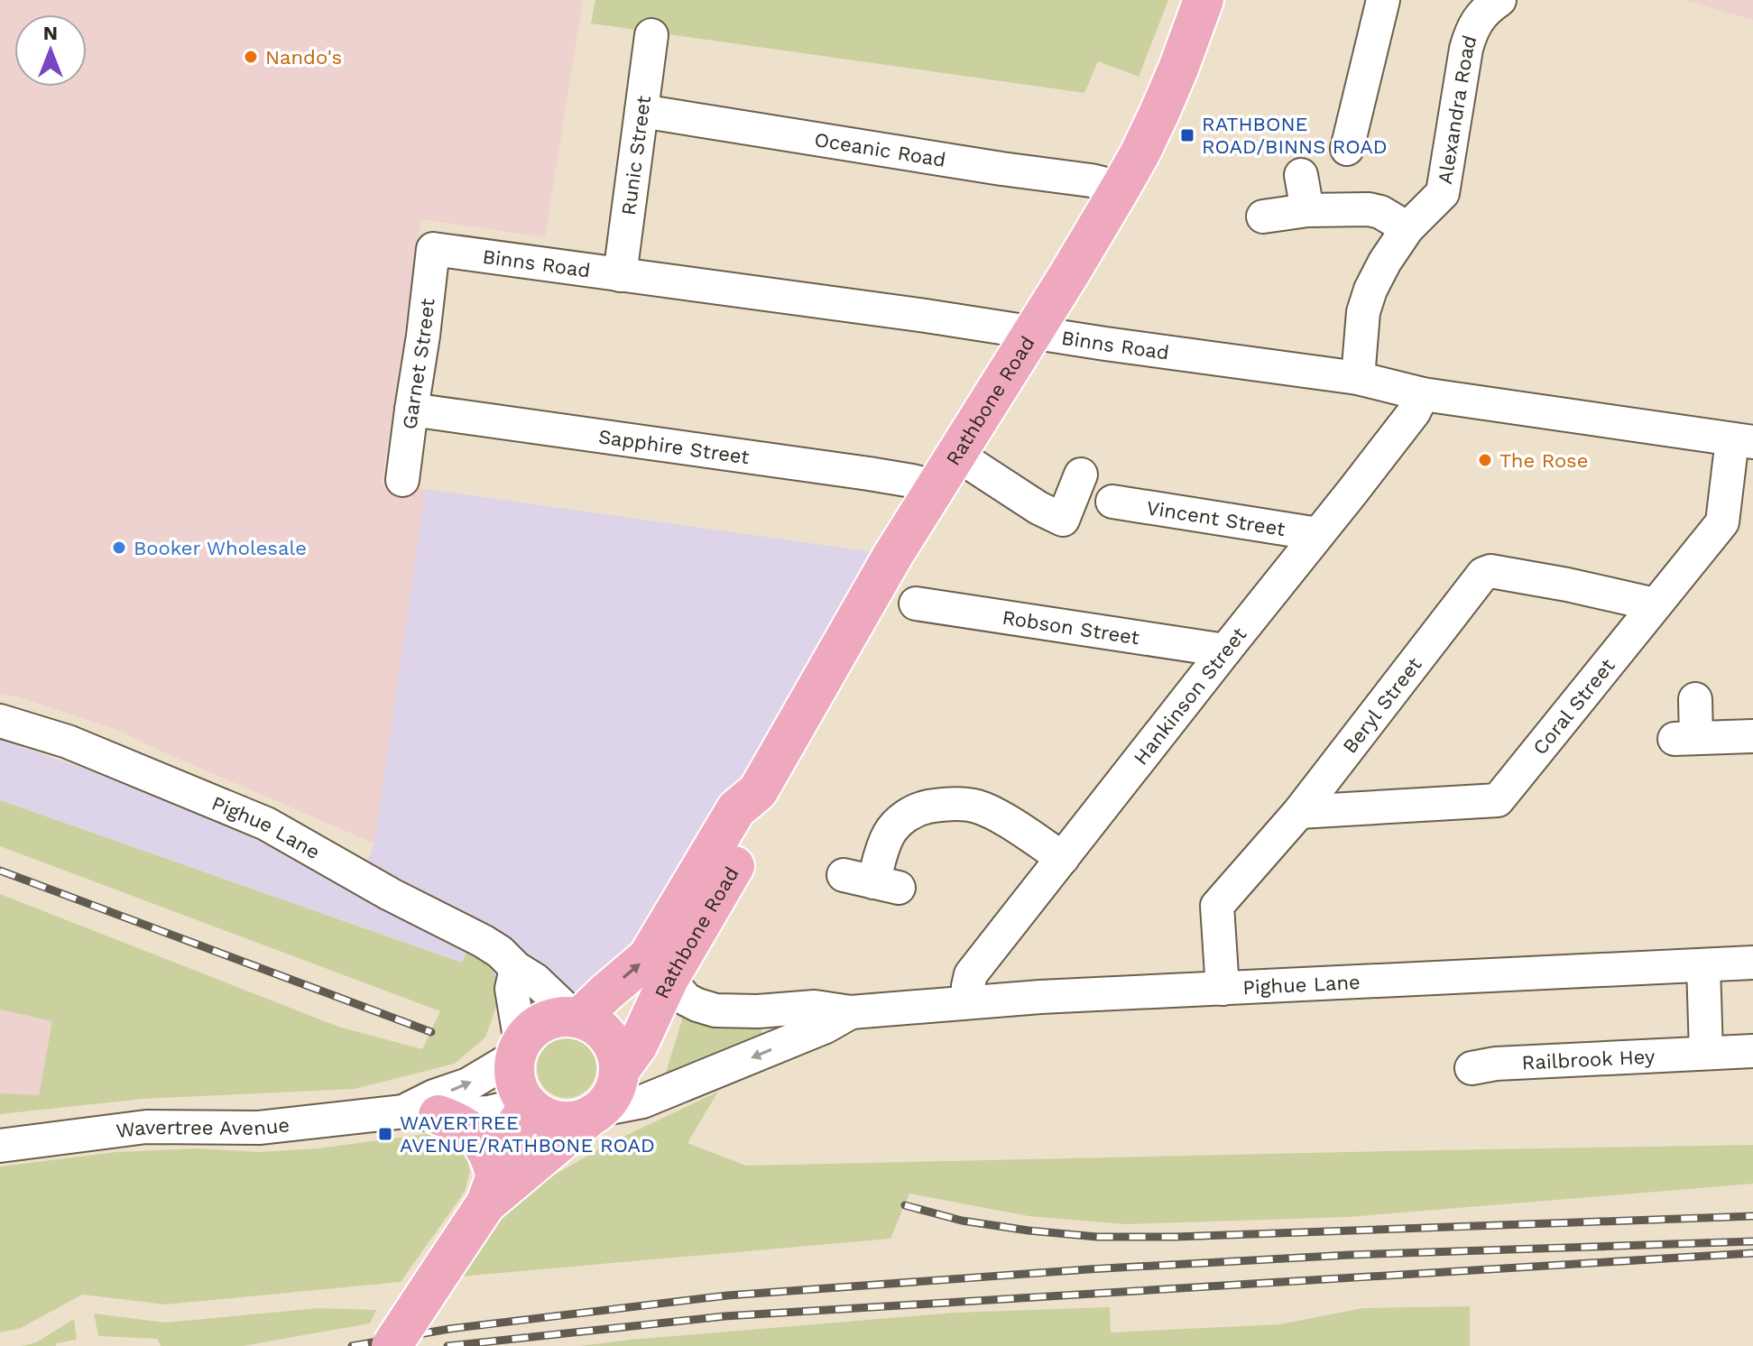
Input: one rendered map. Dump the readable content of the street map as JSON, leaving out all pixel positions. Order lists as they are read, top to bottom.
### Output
{
  "streets": {
    "main road": ["Rathbone Road"],
    "street": [
      "Alexandra Road",
      "Oceanic Road",
      "Runic Street",
      "Binns Road",
      "Garnet Street",
      "Sapphire Street",
      "Vincent Street",
      "Robson Street",
      "Hankinson Street",
      "Beryl Street",
      "Coral Street",
      "Pighue Lane",
      "Railbrook Hey",
      "Wavertree Avenue"
    ]
  },
  "crossings": [
    ["Alexandra Road", "Binns Road"],
    ["Oceanic Road", "Runic Street"],
    ["Oceanic Road", "Rathbone Road"],
    ["Runic Street", "Binns Road"],
    ["Binns Road", "Garnet Street"],
    ["Binns Road", "Rathbone Road"],
    ["Binns Road", "Hankinson Street"],
    ["Binns Road", "Coral Street"],
    ["Garnet Street", "Sapphire Street"],
    ["Rathbone Road", "Sapphire Street"],
    ["Rathbone Road", "Pighue Lane"],
    ["Rathbone Road", "Wavertree Avenue"],
    ["Vincent Street", "Hankinson Street"],
    ["Robson Street", "Hankinson Street"],
    ["Hankinson Street", "Pighue Lane"],
    ["Beryl Street", "Coral Street"],
    ["Beryl Street", "Pighue Lane"],
    ["Pighue Lane", "Wavertree Avenue"]
  ],
  "places": {
    "other": ["Nando's", "The Rose", "Booker Wholesale"],
    "transit": ["RATHBONE ROAD/BINNS ROAD", "WAVERTREE AVENUE/RATHBONE ROAD"]
  },
  "north": "top"
}
